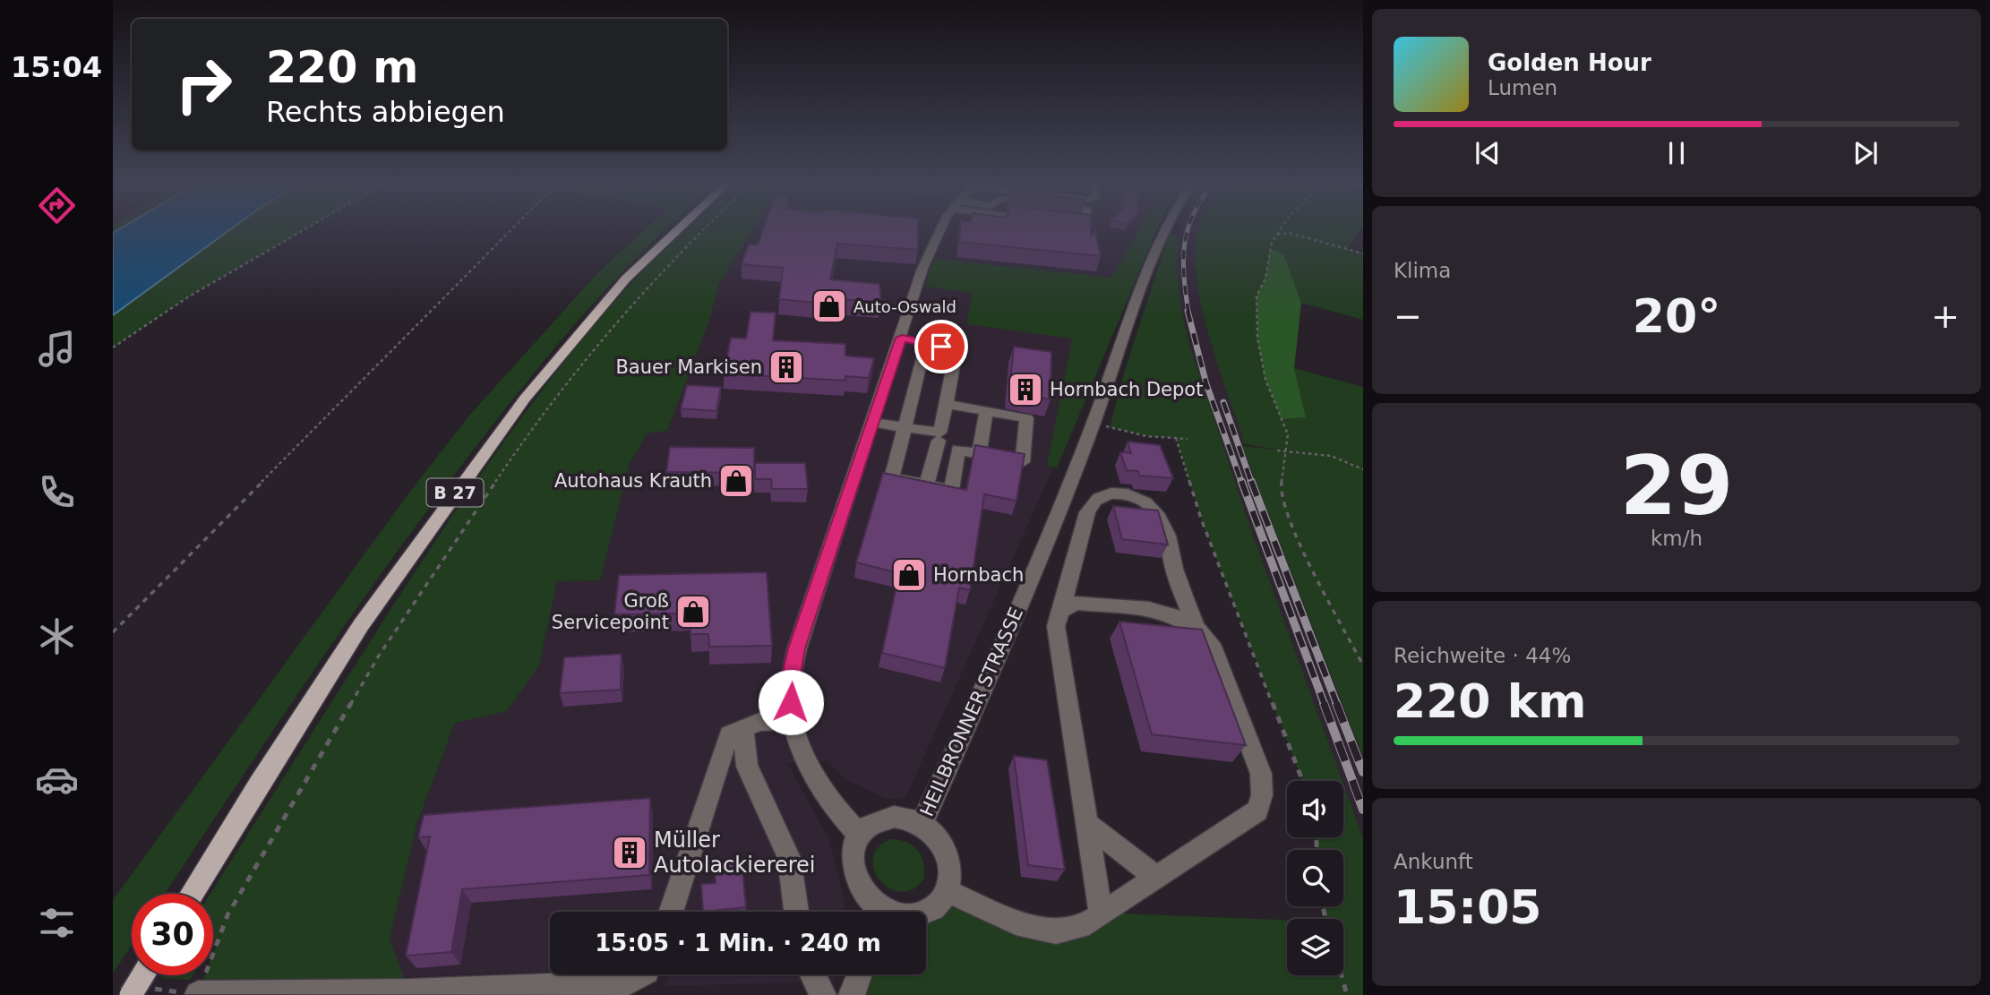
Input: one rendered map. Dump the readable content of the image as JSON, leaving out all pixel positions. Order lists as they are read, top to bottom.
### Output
{
  "streets": {
    "main road": ["B 27"],
    "street": ["HEILBRONNER STRASSE"]
  },
  "places": {
    "shop": [
      "Auto-Oswald",
      "Autohaus Krauth",
      "Hornbach",
      "Groß Servicepoint"
    ],
    "building": ["Bauer Markisen", "Hornbach Depot", "Müller Autolackiererei"]
  },
  "page": {
    "tabs": "15:04",
    "turn": ["220 m", "Rechts abbiegen"],
    "song": ["Golden Hour", "Lumen"],
    "tile": [
      "Klima",
      ["29", "km/h"],
      ["Reichweite · 44%", "220 km"],
      ["Ankunft", "15:05"]
    ],
    "heat": ["−", "20°", "+"],
    "limit": "30",
    "trip": "15:05 · 1 Min. · 240 m"
  }
}
